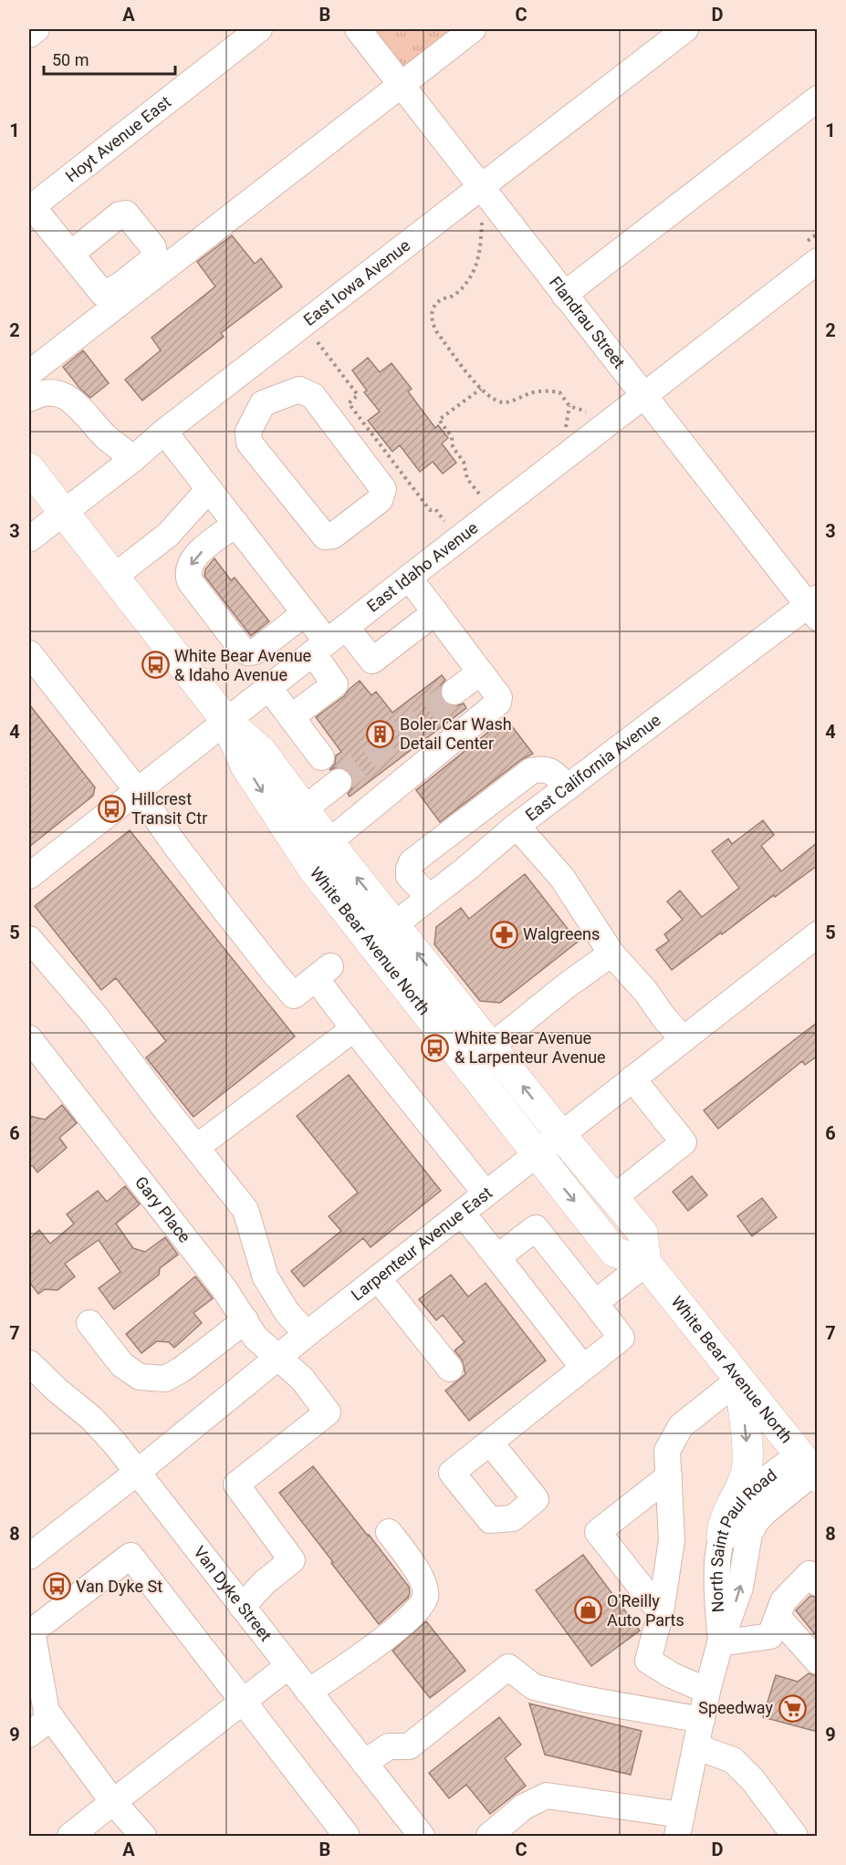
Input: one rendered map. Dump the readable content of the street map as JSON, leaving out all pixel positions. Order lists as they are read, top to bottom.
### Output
{
  "streets": {
    "main road": ["White Bear Avenue North"],
    "street": [
      "Hoyt Avenue East",
      "East Iowa Avenue",
      "Flandrau Street",
      "East Idaho Avenue",
      "East California Avenue",
      "Gary Place",
      "Larpenteur Avenue East",
      "North Saint Paul Road",
      "Van Dyke Street"
    ]
  },
  "crossings": [
    ["East Iowa Avenue", "Flandrau Street"],
    ["East Iowa Avenue", "White Bear Avenue North"],
    ["Flandrau Street", "East Idaho Avenue"],
    ["Flandrau Street", "East California Avenue"],
    ["East Idaho Avenue", "White Bear Avenue North"],
    ["East California Avenue", "White Bear Avenue North"],
    ["White Bear Avenue North", "Larpenteur Avenue East"],
    ["White Bear Avenue North", "North Saint Paul Road"],
    ["Gary Place", "Larpenteur Avenue East"],
    ["Gary Place", "Van Dyke Street"],
    ["Larpenteur Avenue East", "Van Dyke Street"]
  ],
  "places": {
    "bus stop": [
      "White Bear Avenue & Idaho Avenue",
      "Hillcrest Transit Ctr",
      "White Bear Avenue & Larpenteur Avenue",
      "Van Dyke St"
    ],
    "building": ["Boler Car Wash Detail Center"],
    "pharmacy": ["Walgreens"],
    "shop": ["O'Reilly Auto Parts"],
    "supermarket": ["Speedway"]
  },
  "scale_bar": "50 m",
  "grid": {
    "columns": [
      "A",
      "B",
      "C",
      "D"
    ],
    "rows": [
      "1",
      "2",
      "3",
      "4",
      "5",
      "6",
      "7",
      "8",
      "9"
    ]
  }
}
